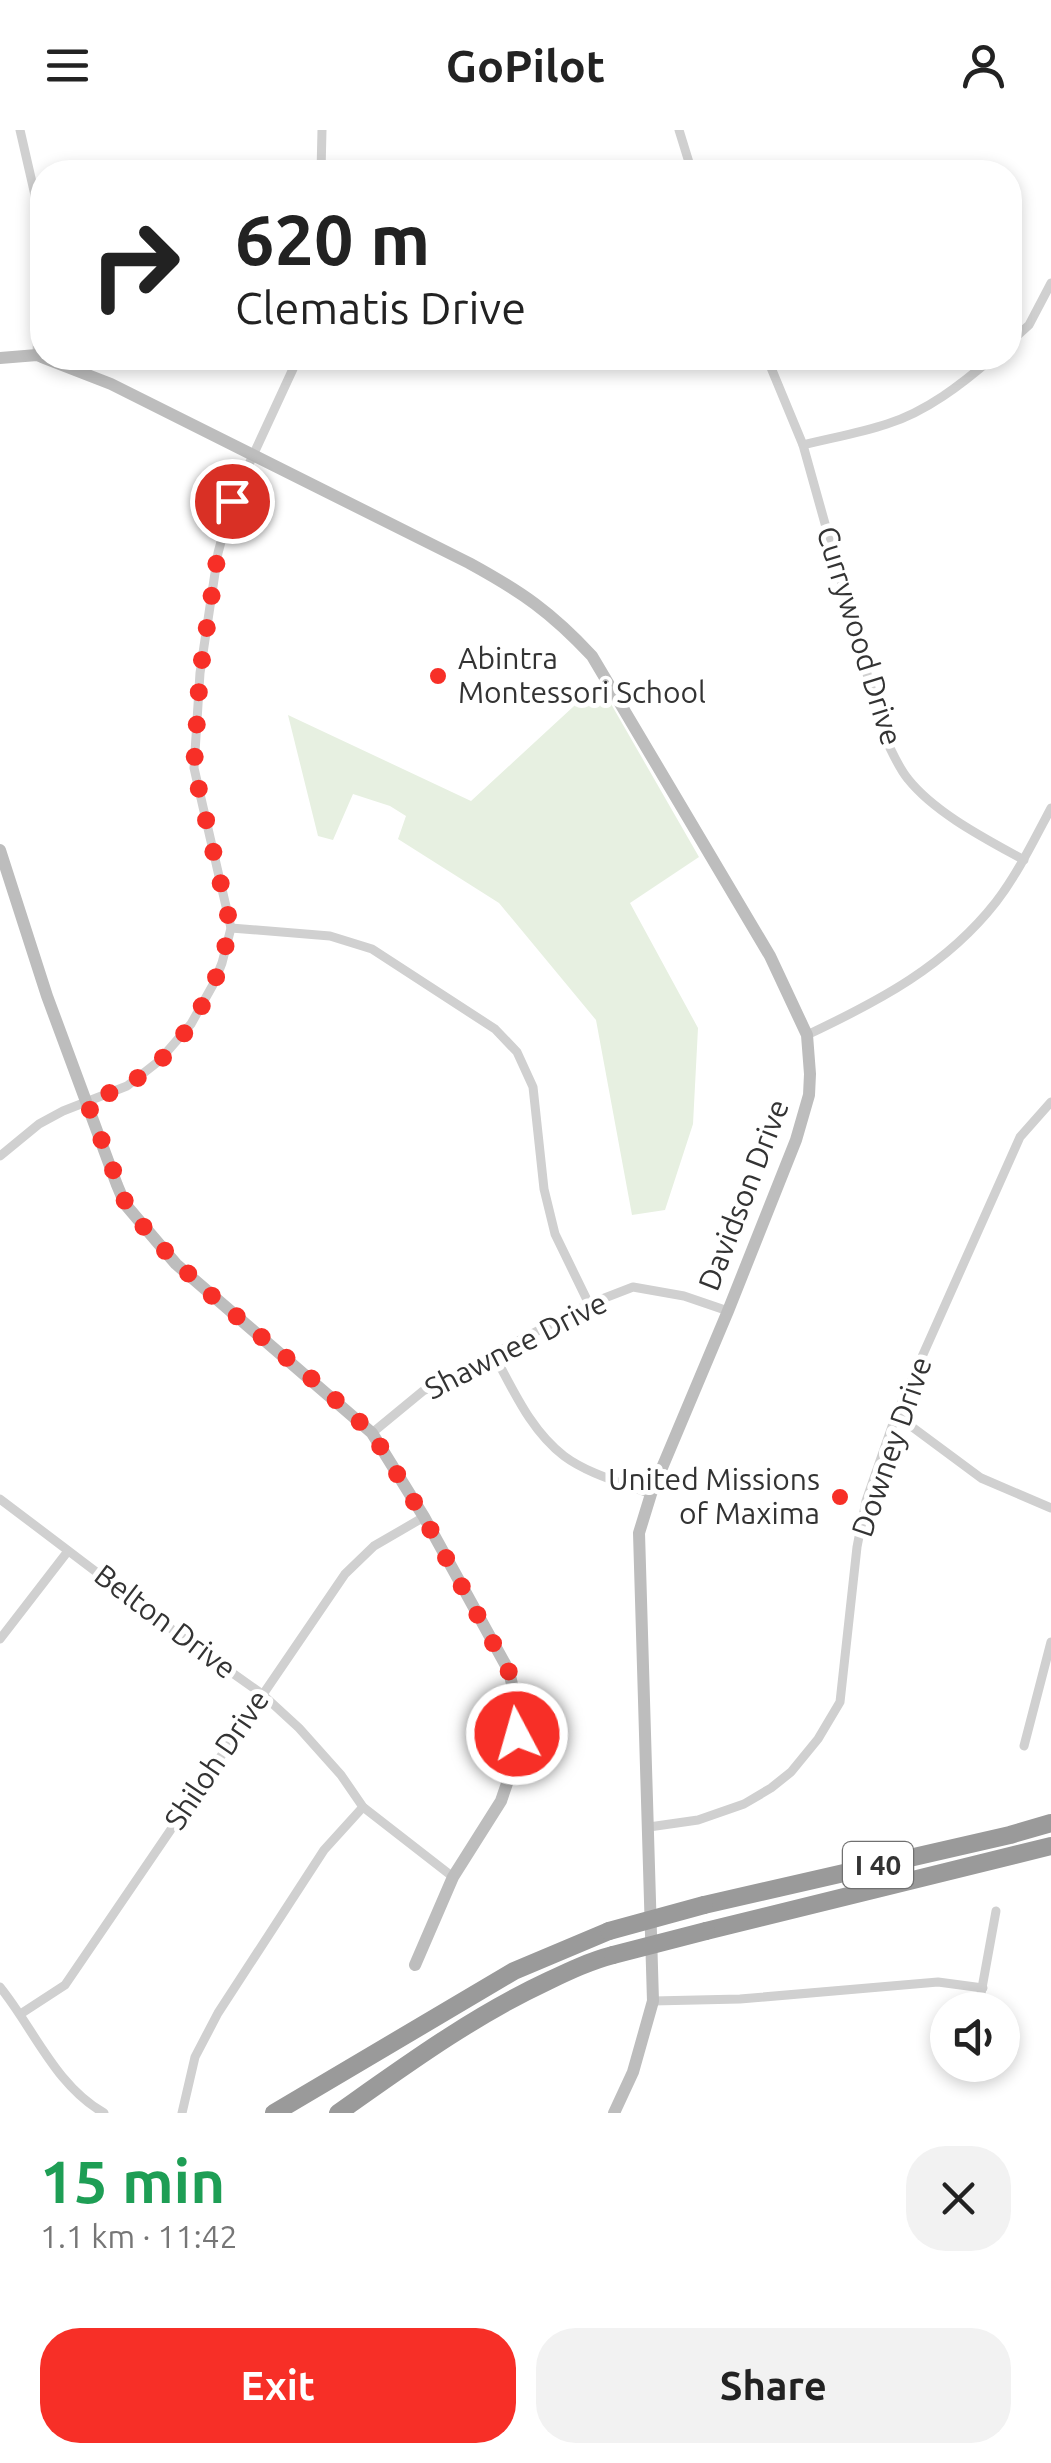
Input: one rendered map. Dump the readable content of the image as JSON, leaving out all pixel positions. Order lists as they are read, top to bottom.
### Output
{
  "streets": {
    "highway": ["I 40"],
    "street": [
      "Currywood Drive",
      "Davidson Drive",
      "Shawnee Drive",
      "Downey Drive",
      "Belton Drive",
      "Shiloh Drive"
    ]
  },
  "crossings": [
    ["Davidson Drive", "Shawnee Drive"],
    ["Davidson Drive", "Downey Drive"],
    ["Belton Drive", "Shiloh Drive"]
  ],
  "places": ["Abintra Montessori School", "United Missions of Maxima"],
  "page": {
    "header": "GoPilot",
    "turn": ["620 m", "Clematis Drive"],
    "heading": ["15 min", "1.1 km · 11:42"],
    "buttons": ["Exit", "Share"]
  }
}
